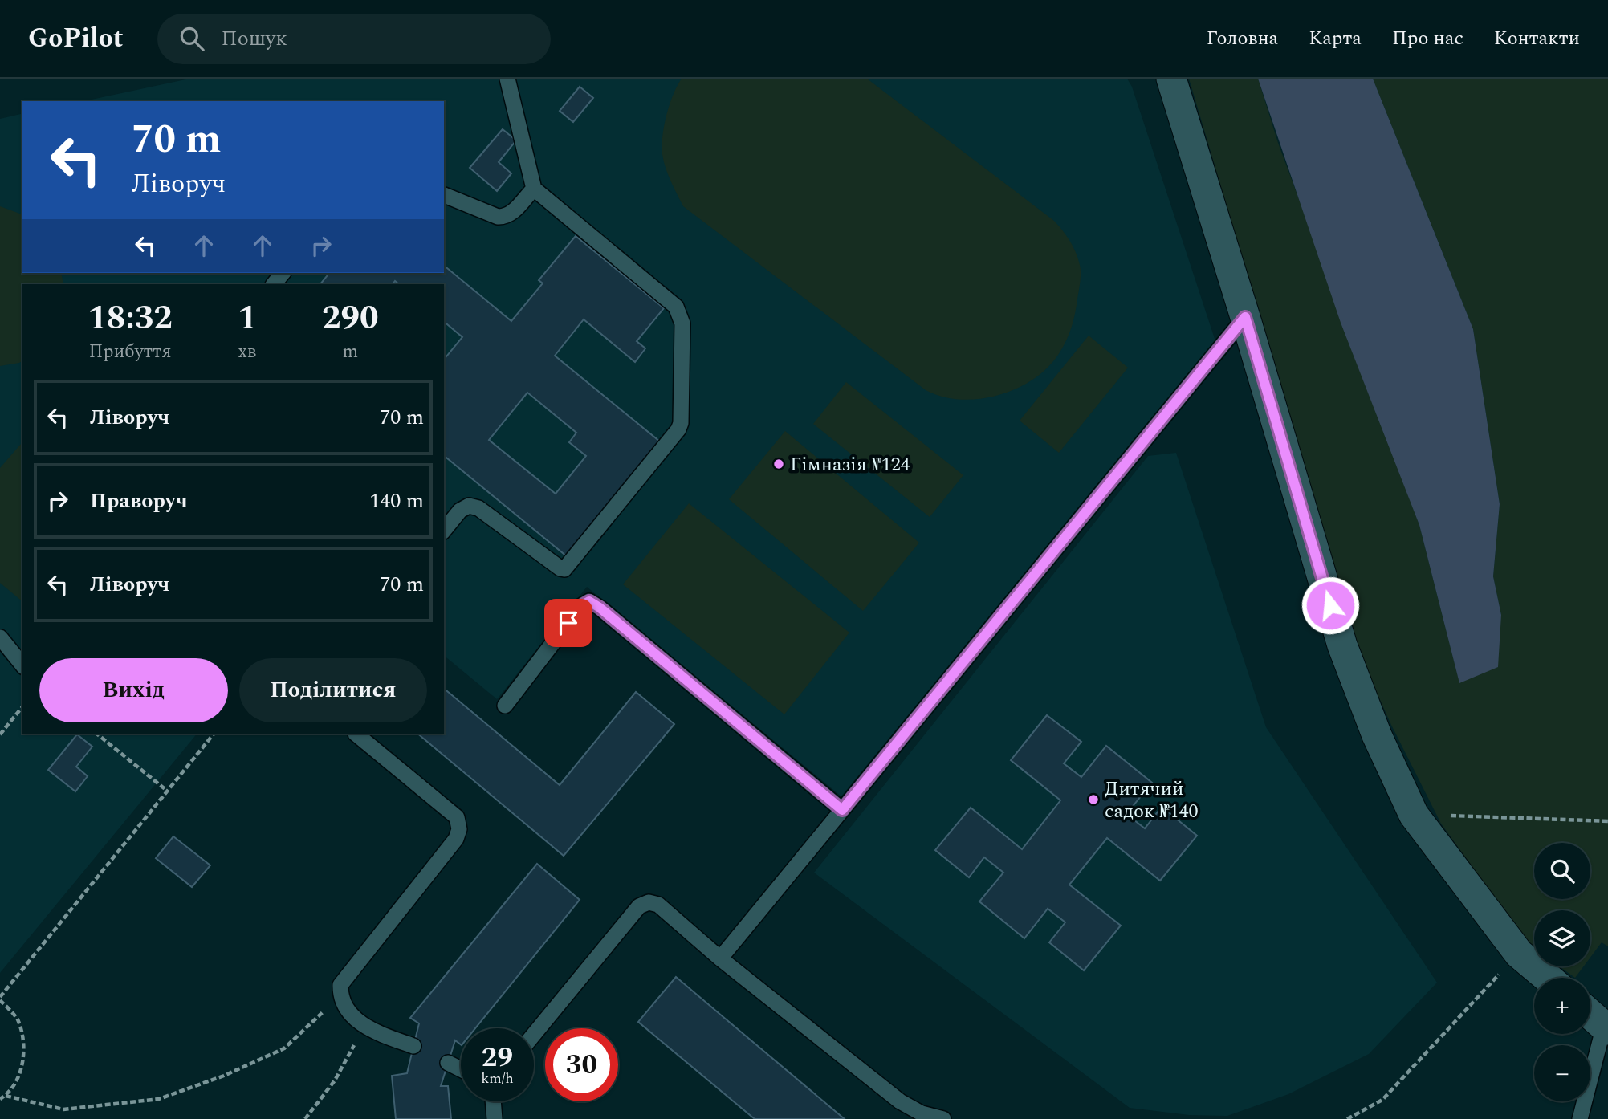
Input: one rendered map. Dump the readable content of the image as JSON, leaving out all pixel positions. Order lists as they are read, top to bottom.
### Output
{
  "places": ["Гімназія №124", "Дитячий садок №140"],
  "page": {
    "header": "GoPilot",
    "search": "Пошук",
    "nav": [
      "Головна",
      "Карта",
      "Про нас",
      "Контакти"
    ],
    "turn": ["70 m", "Ліворуч"],
    "eta": [
      "18:32",
      "Прибуття",
      "1",
      "хв",
      "290",
      "m"
    ],
    "list": [
      {
        "name": "Ліворуч",
        "value": "70 m"
      },
      {
        "name": "Праворуч",
        "value": "140 m"
      },
      {
        "name": "Ліворуч",
        "value": "70 m"
      }
    ],
    "buttons": ["Вихід", "Поділитися"],
    "map_buttons": ["+", "−"],
    "speed": "29 km/h",
    "limit": "30"
  }
}
